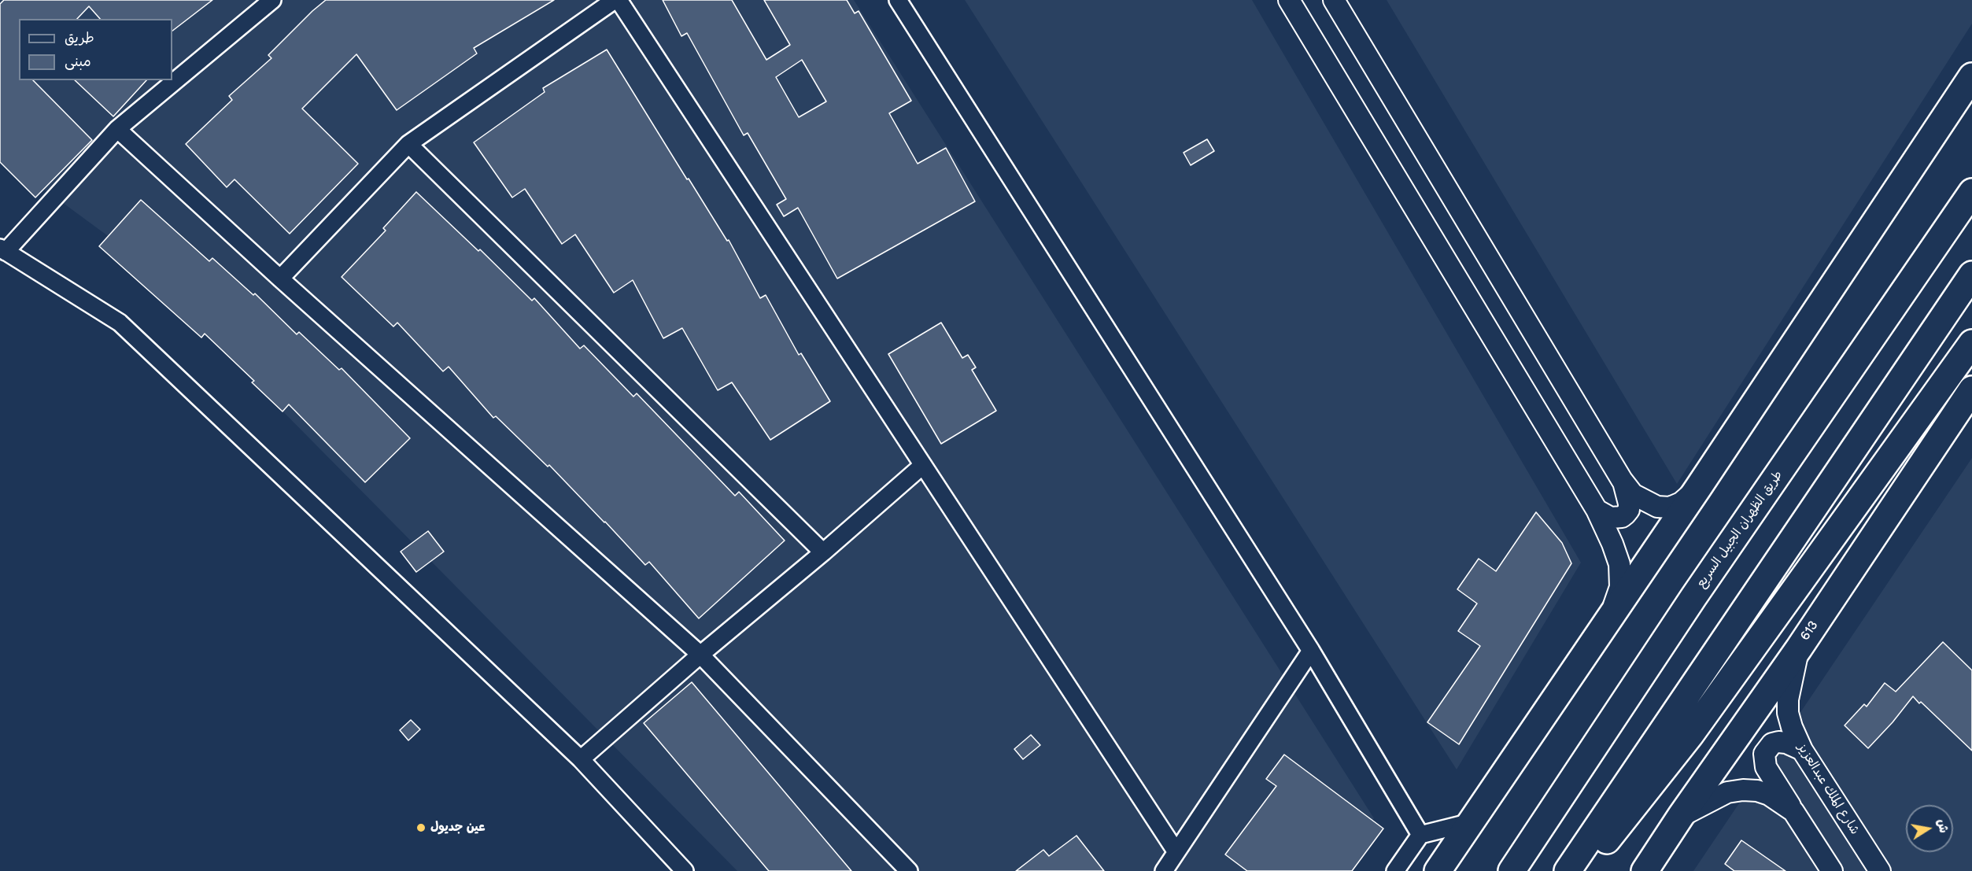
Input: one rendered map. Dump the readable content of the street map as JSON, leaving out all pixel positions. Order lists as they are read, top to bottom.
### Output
{
  "streets": {
    "main road": ["طريق الظهران الجبيل السريع", "613"],
    "street": ["شارع الملك عبدالعزيز"]
  },
  "crossings": [
    ["613", "شارع الملك عبدالعزيز"]
  ],
  "places": ["عين جديول"],
  "legend": ["طريق", "مبنى"],
  "north": "right"
}
